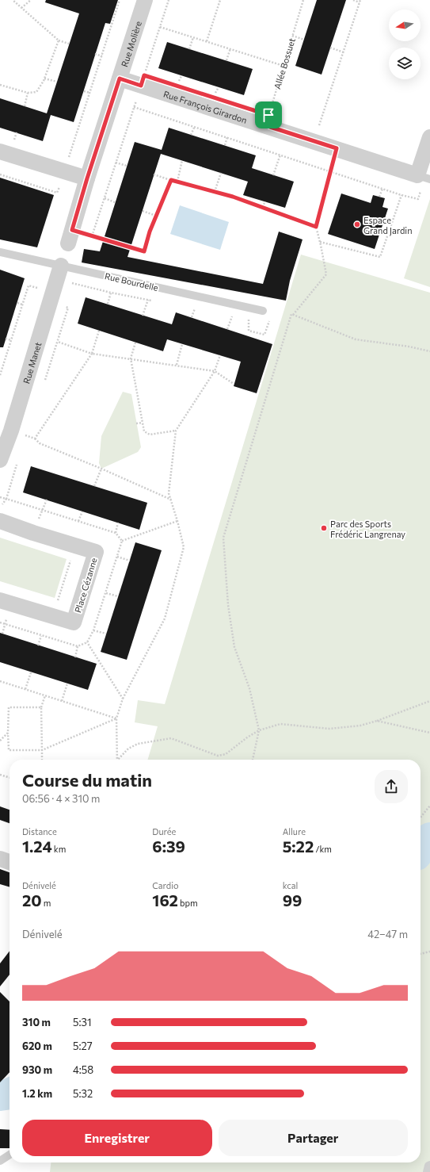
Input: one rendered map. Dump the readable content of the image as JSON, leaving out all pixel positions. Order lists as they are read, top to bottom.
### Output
{
  "streets": {
    "street": [
      "Rue Molière",
      "Rue François Girardon",
      "Rue Manet",
      "Place Cézanne"
    ],
    "lane": ["Rue Bourdelle"],
    "path": ["Allée Bossuet"]
  },
  "crossings": [
    ["Rue Molière", "Rue François Girardon"],
    ["Allée Bossuet", "Rue François Girardon"],
    ["Rue Bourdelle", "Rue Manet"]
  ],
  "places": ["Espace Grand Jardin", "Parc des Sports Frédéric Langrenay"],
  "north": "left",
  "page": {
    "heading": ["Course du matin", "06:56 · 4 × 310 m"],
    "stats": [
      ["Distance", "1.24 km"],
      ["Durée", "6:39"],
      ["Allure", "5:22 /km"],
      ["Dénivelé", "20 m"],
      ["Cardio", "162 bpm"],
      ["kcal", "99"]
    ],
    "chart": ["Dénivelé", "42–47 m"],
    "list": [
      {
        "name": "310 m",
        "note": "5:31"
      },
      {
        "name": "620 m",
        "note": "5:27"
      },
      {
        "name": "930 m",
        "note": "4:58"
      },
      {
        "name": "1.2 km",
        "note": "5:32"
      }
    ],
    "buttons": ["Enregistrer", "Partager"]
  }
}
